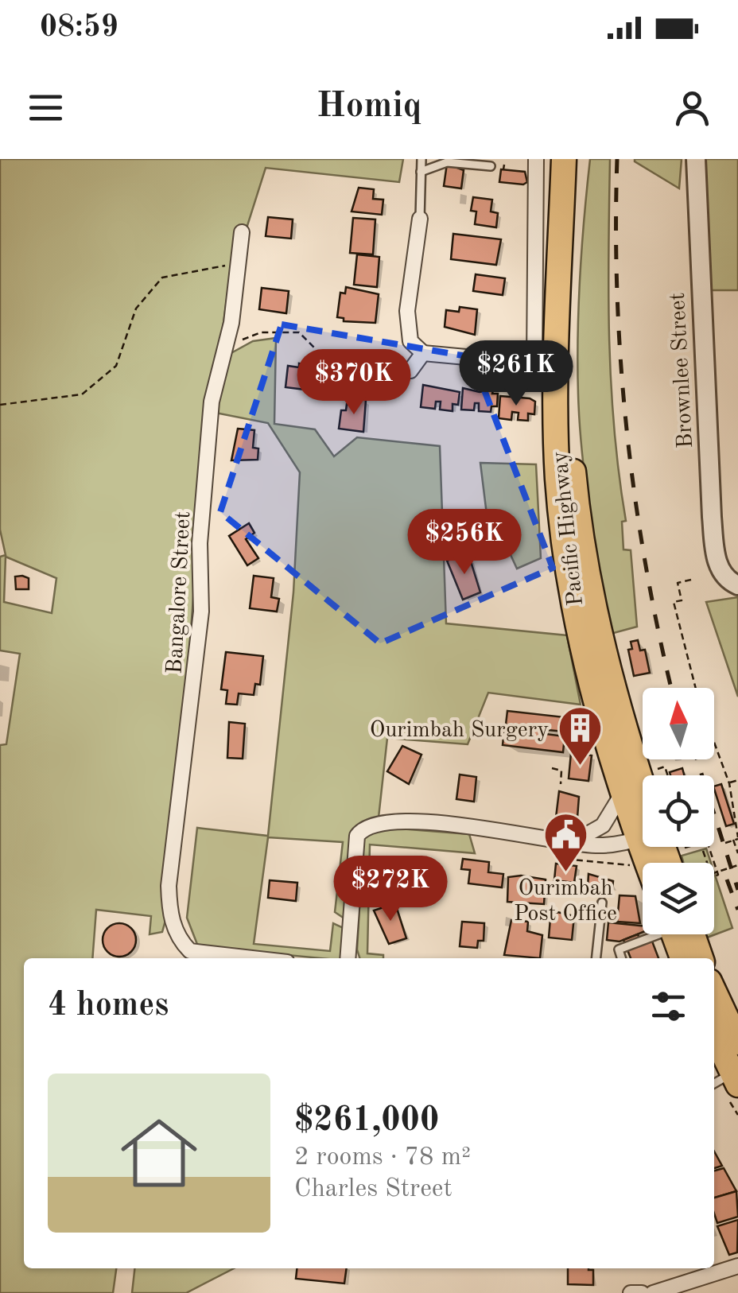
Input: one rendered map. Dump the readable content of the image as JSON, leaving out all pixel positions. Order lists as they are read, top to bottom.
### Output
{
  "streets": {
    "main road": ["Pacific Highway"],
    "street": ["Brownlee Street", "Bangalore Street"]
  },
  "places": {
    "building": ["Ourimbah Surgery"],
    "public building": ["Ourimbah Post Office"]
  },
  "north": "top",
  "page": {
    "status": "08:59",
    "header": "Homiq",
    "price": [
      "$261K",
      "$370K",
      "$256K",
      "$272K"
    ],
    "heading": "4 homes",
    "list": [
      {
        "name": "$261,000",
        "note": "2 rooms · 78 m² · Charles Street"
      }
    ]
  }
}
